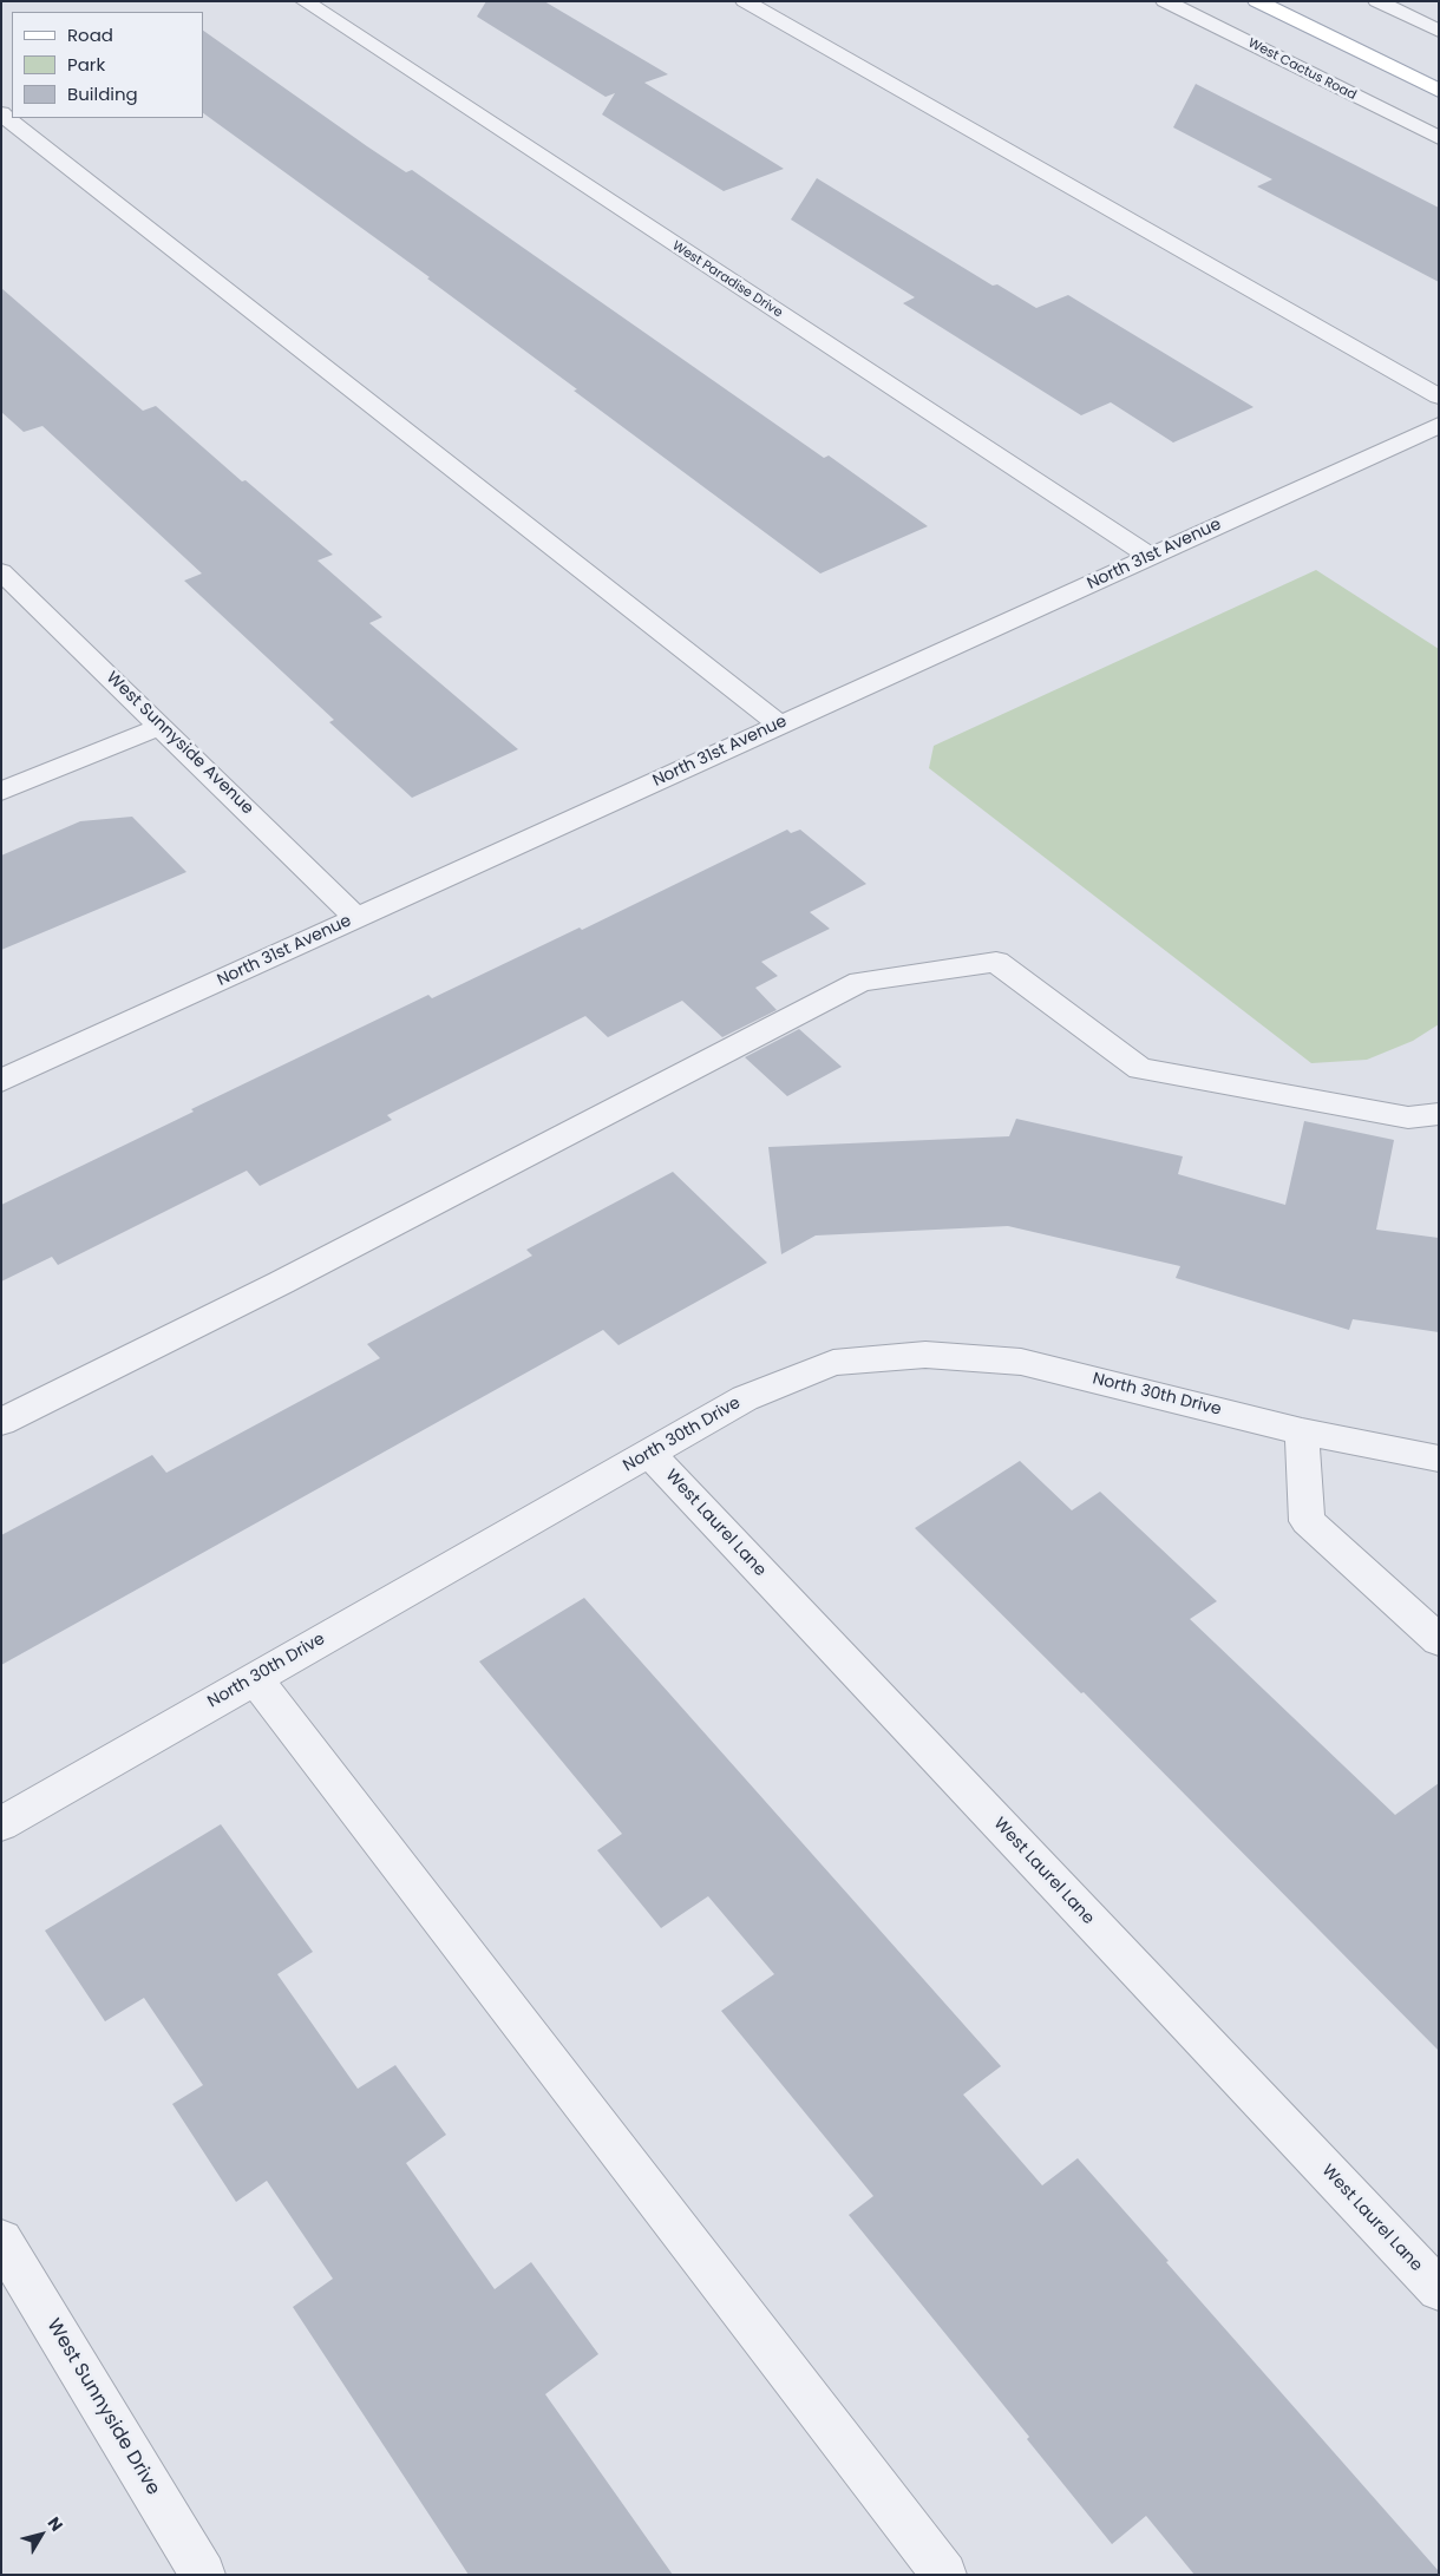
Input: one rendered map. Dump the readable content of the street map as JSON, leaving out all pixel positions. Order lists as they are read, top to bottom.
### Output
{
  "streets": {
    "street": [
      "West Cactus Road",
      "West Paradise Drive",
      "North 31st Avenue",
      "West Sunnyside Avenue",
      "North 30th Drive",
      "West Laurel Lane",
      "West Sunnyside Drive"
    ]
  },
  "crossings": [
    ["West Paradise Drive", "North 31st Avenue"],
    ["North 31st Avenue", "West Sunnyside Avenue"],
    ["North 30th Drive", "West Laurel Lane"]
  ],
  "legend": ["Road", "Park", "Building"],
  "north": "top right"
}
